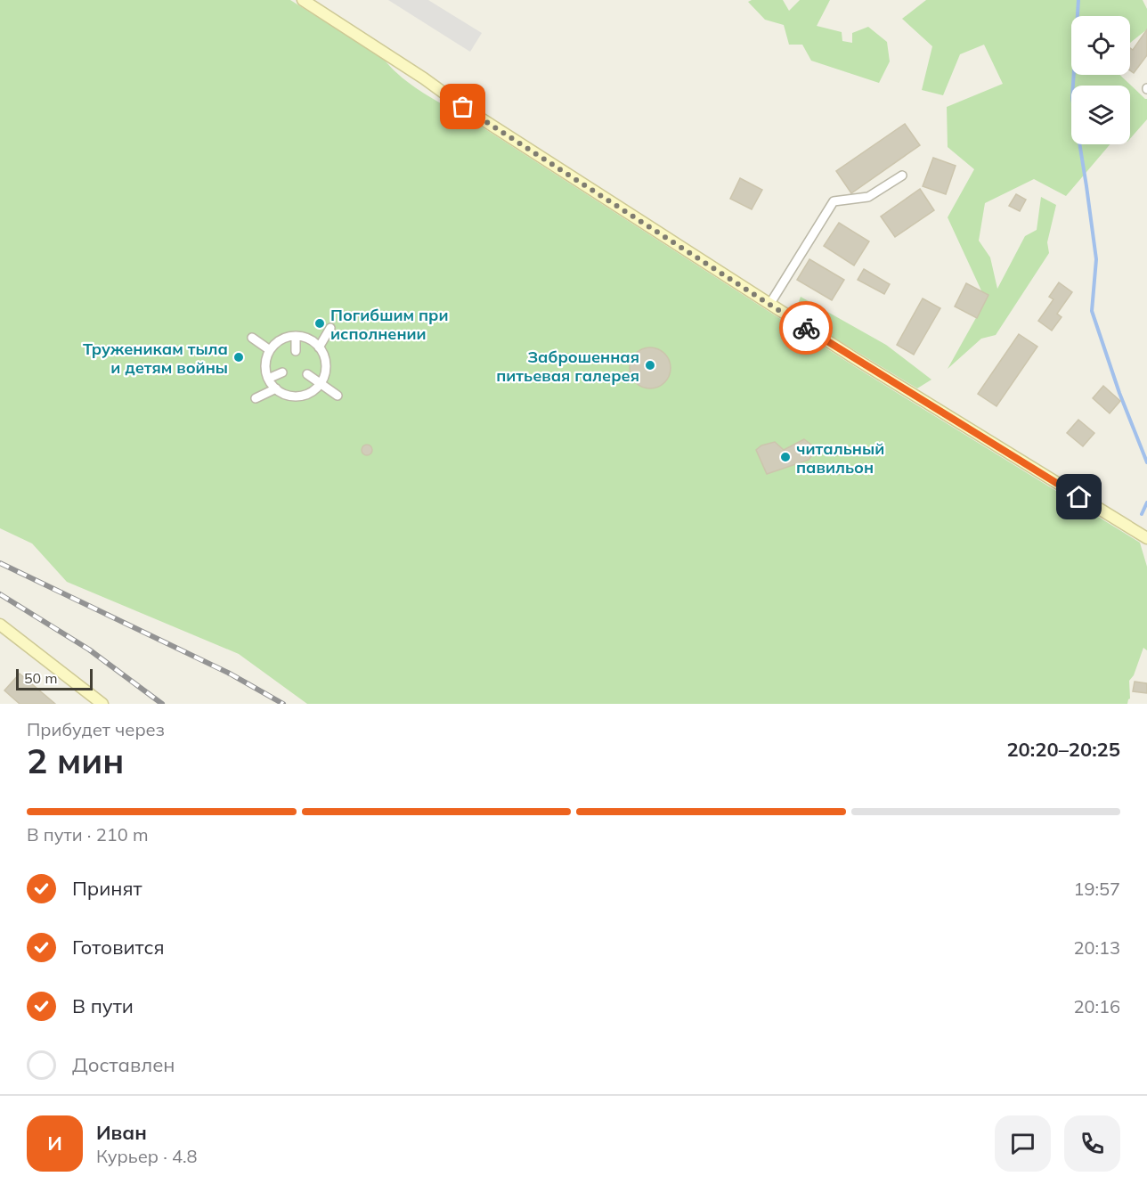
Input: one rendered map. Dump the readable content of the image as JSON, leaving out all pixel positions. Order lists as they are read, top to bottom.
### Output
{
  "places": [
    "Погибшим при исполнении",
    "Труженикам тыла и детям войны",
    "Заброшенная питьевая галерея",
    "читальный павильон"
  ],
  "scale_bar": "50 m",
  "page": {
    "scale": "50 m",
    "heading": ["2 мин", "Прибудет через", "20:20–20:25"],
    "panel": ["Иван", "Курьер · 4.8"],
    "bar": "В пути · 210 m",
    "list": [
      ["Принят", "19:57"],
      ["Готовится", "20:13"],
      ["В пути", "20:16"],
      "Доставлен"
    ],
    "round": "И"
  }
}
